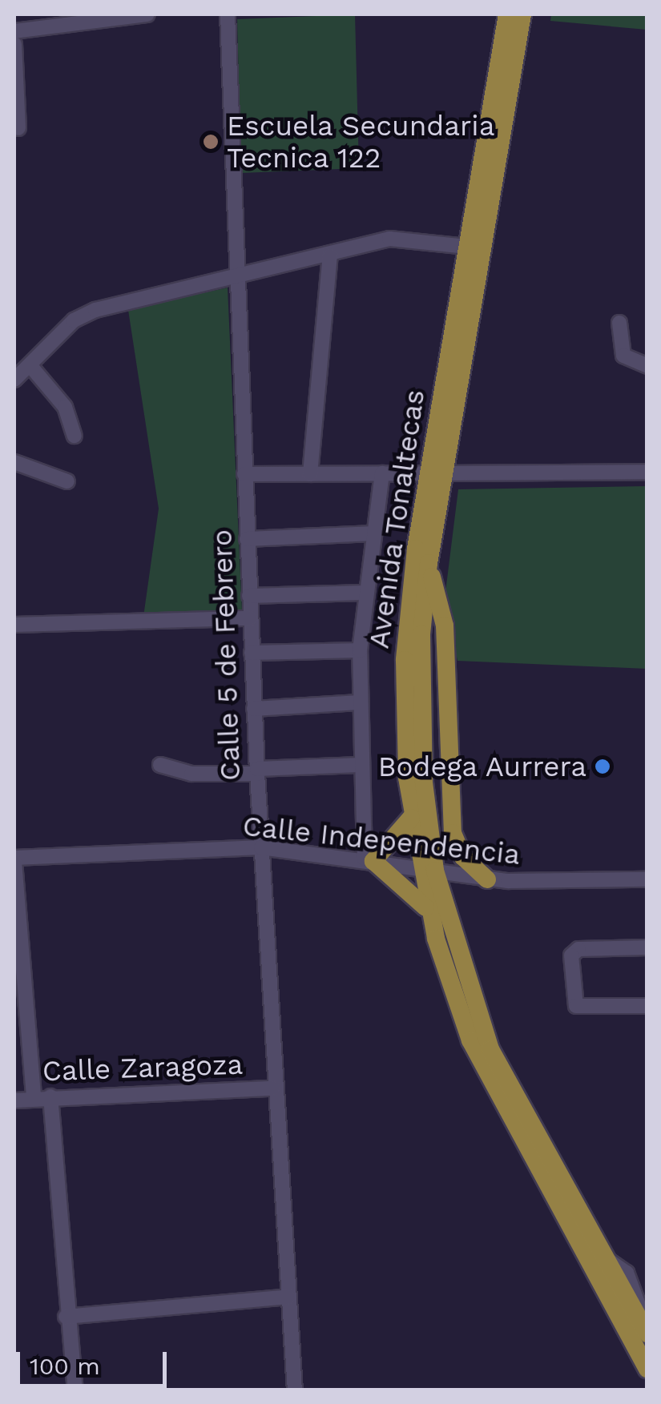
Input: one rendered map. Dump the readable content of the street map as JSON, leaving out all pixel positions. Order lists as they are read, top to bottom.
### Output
{
  "streets": {
    "main road": ["Avenida Tonaltecas"],
    "street": ["Calle 5 de Febrero", "Calle Independencia", "Calle Zaragoza"]
  },
  "crossings": [
    ["Avenida Tonaltecas", "Calle Independencia"],
    ["Calle 5 de Febrero", "Calle Independencia"],
    ["Calle 5 de Febrero", "Calle Zaragoza"]
  ],
  "places": ["Escuela Secundaria Tecnica 122", "Bodega Aurrera"],
  "scale_bar": "100 m"
}
